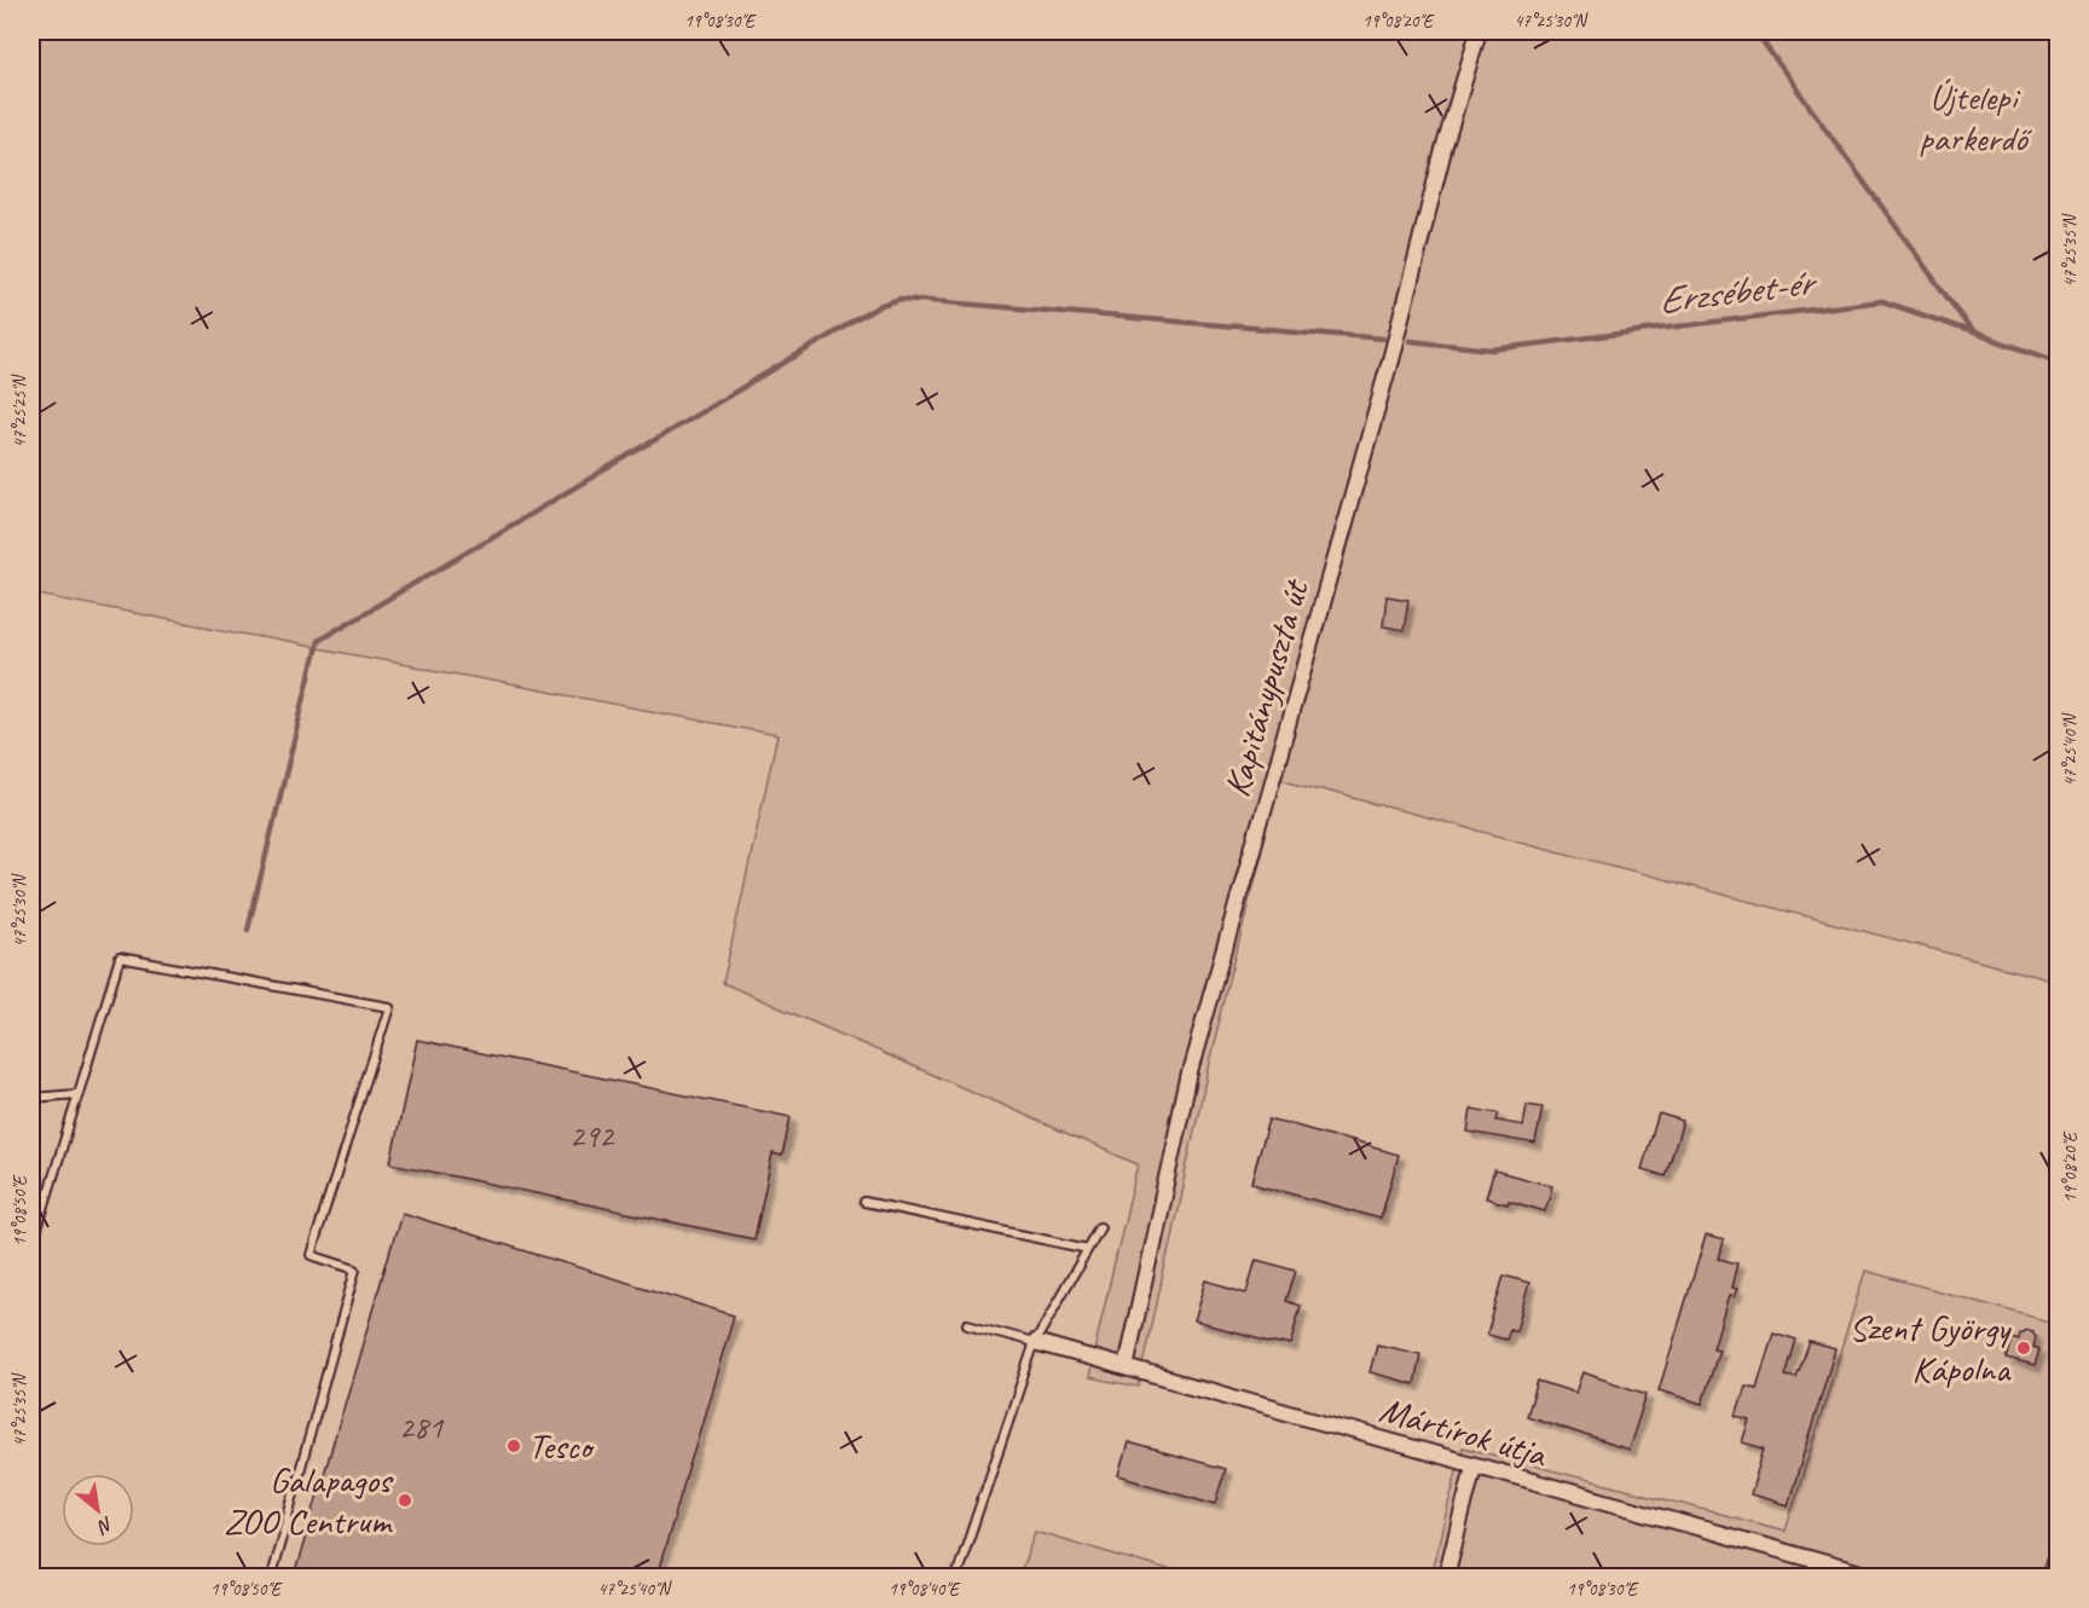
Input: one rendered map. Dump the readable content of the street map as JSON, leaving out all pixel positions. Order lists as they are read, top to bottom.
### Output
{
  "streets": {
    "street": ["Kapitánypuszta út", "Mártírok útja"]
  },
  "crossings": [
    ["Kapitánypuszta út", "Mártírok útja"]
  ],
  "water": ["Erzsébet-ér"],
  "parks": ["Újtelepi parkerdő"],
  "places": ["Szent György Kápolna", "Tesco", "Galapagos ZOO Centrum"],
  "house_numbers": ["292", "281"],
  "north": "bottom right",
  "coordinates": [
    "19°08'30\"E",
    "19°08'20\"E",
    "47°25'30\"N",
    "47°25'35\"N",
    "47°25'25\"N",
    "47°25'40\"N",
    "19°08'50\"E",
    "19°08'40\"E"
  ]
}
